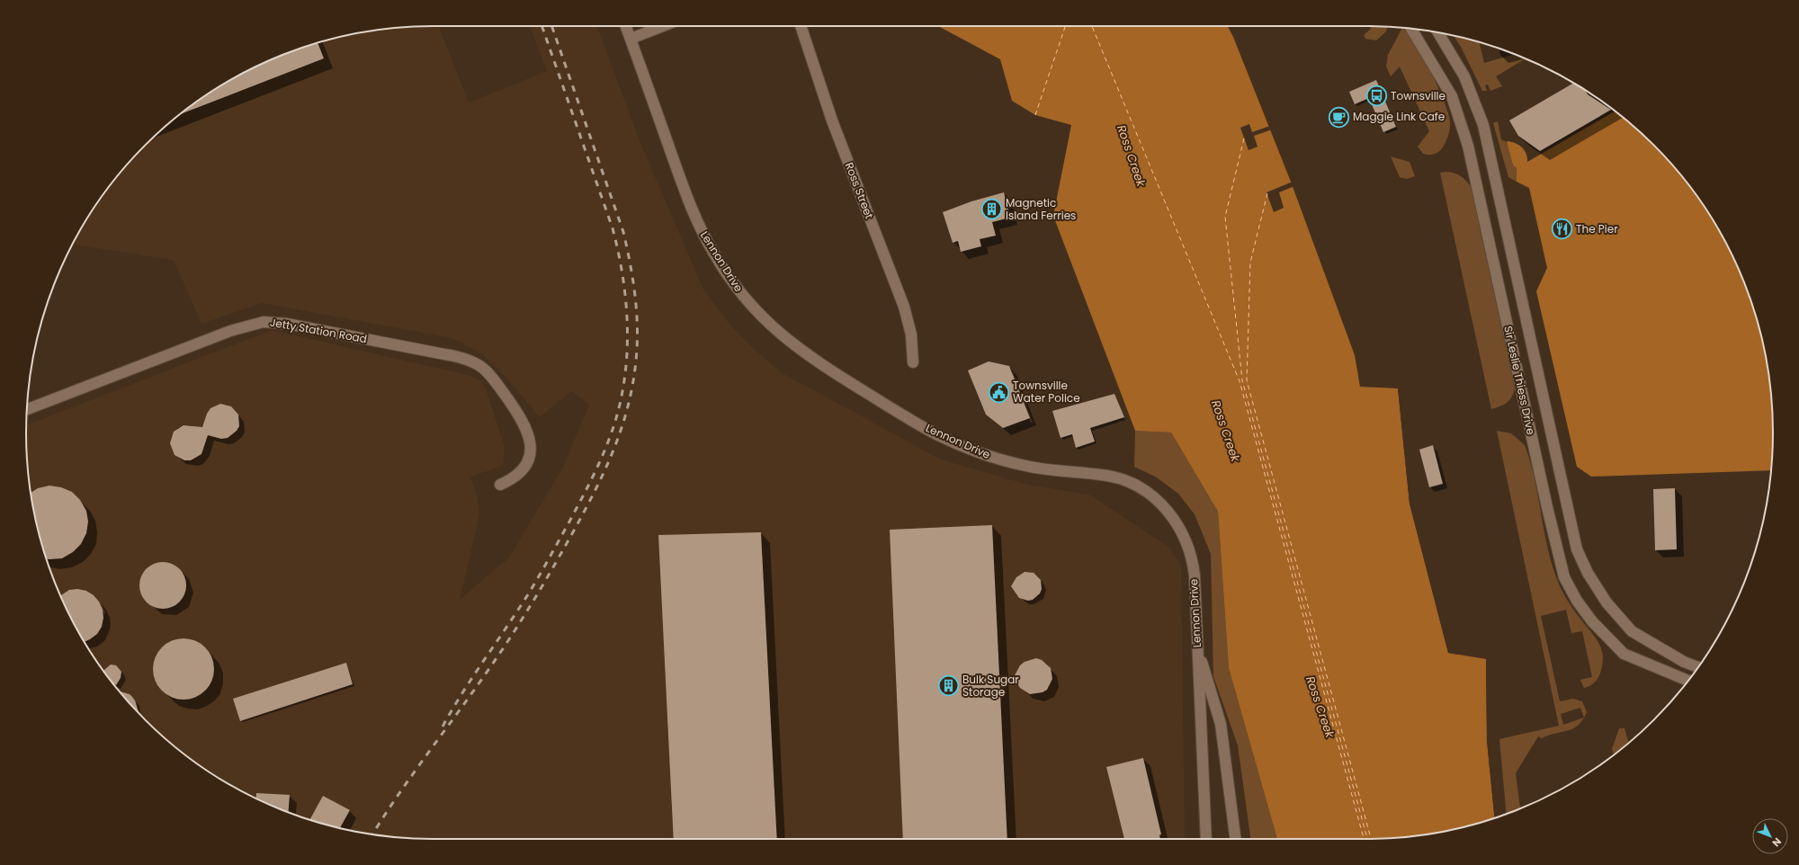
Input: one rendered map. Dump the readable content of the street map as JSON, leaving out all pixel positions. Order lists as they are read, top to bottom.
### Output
{
  "streets": {
    "street": [
      "Ross Street",
      "Lennon Drive",
      "Jetty Station Road",
      "Sir Leslie Thiess Drive"
    ]
  },
  "water": ["Ross Creek"],
  "places": {
    "bus stop": ["Townsville"],
    "cafe": ["Maggie Link Cafe"],
    "building": ["Magnetic Island Ferries", "Bulk Sugar Storage"],
    "restaurant": ["The Pier"],
    "public building": ["Townsville Water Police"]
  },
  "north": "bottom right"
}
